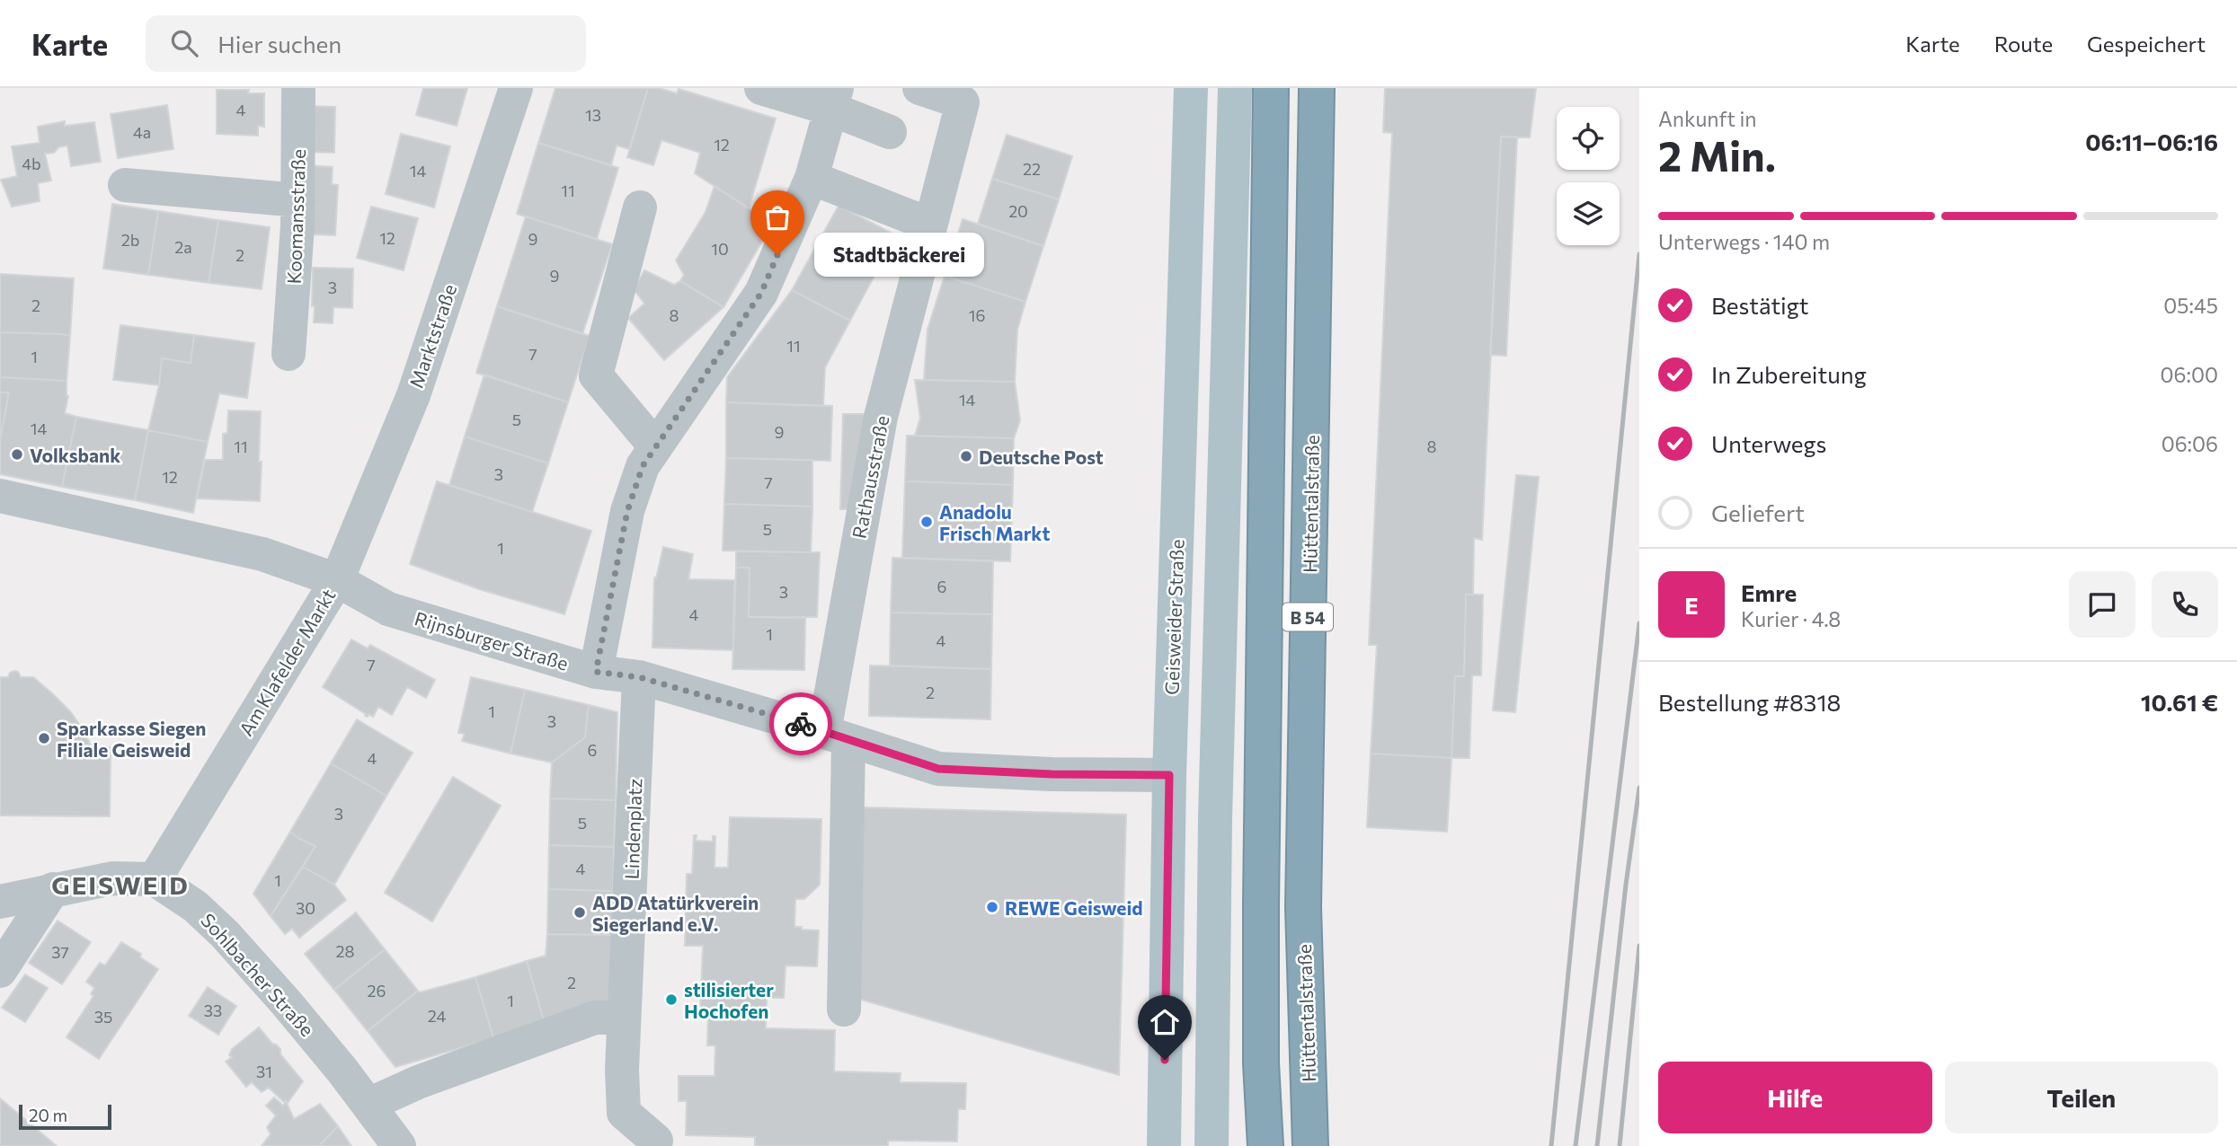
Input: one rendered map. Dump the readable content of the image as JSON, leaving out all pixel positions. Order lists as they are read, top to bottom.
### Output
{
  "streets": {
    "highway": ["Hüttentalstraße", "B 54"],
    "main road": ["Geisweider Straße"],
    "street": [
      "Koomansstraße",
      "Marktstraße",
      "Rathausstraße",
      "Rijnsburger Straße",
      "Am Klafelder Markt",
      "Lindenplatz",
      "Sohlbacher Straße"
    ]
  },
  "crossings": [
    ["Marktstraße", "Rijnsburger Straße"],
    ["Marktstraße", "Am Klafelder Markt"],
    ["Rathausstraße", "Rijnsburger Straße"],
    ["Geisweider Straße", "Rijnsburger Straße"],
    ["Rijnsburger Straße", "Am Klafelder Markt"],
    ["Rijnsburger Straße", "Lindenplatz"],
    ["Am Klafelder Markt", "Sohlbacher Straße"]
  ],
  "districts": ["GEISWEID"],
  "places": [
    "Stadtbäckerei",
    "Volksbank",
    "Deutsche Post",
    "Anadolu Frisch Markt",
    "Sparkasse Siegen Filiale Geisweid",
    "REWE Geisweid",
    "ADD Atatürkverein Siegerland e.V.",
    "stilisierter Hochofen"
  ],
  "house_numbers": [
    "4",
    "13",
    "4a",
    "12",
    "4b",
    "22",
    "14",
    "11",
    "20",
    "12",
    "9",
    "2b",
    "2a",
    "10",
    "2",
    "9",
    "3",
    "2",
    "8",
    "16",
    "11",
    "7",
    "1",
    "14",
    "5",
    "14",
    "9",
    "11",
    "8",
    "3",
    "12",
    "7",
    "5",
    "1",
    "6",
    "3",
    "4",
    "1",
    "4",
    "7",
    "2",
    "1",
    "3",
    "6",
    "4",
    "3",
    "5",
    "4",
    "1",
    "30",
    "28",
    "37",
    "2",
    "26",
    "1",
    "33",
    "24",
    "35",
    "31"
  ],
  "scale_bar": "20 m",
  "page": {
    "header": "Karte",
    "search": "Hier suchen",
    "nav": ["Karte", "Route", "Gespeichert"],
    "heading": ["2 Min.", "Ankunft in", "06:11–06:16"],
    "panel": [
      "Emre",
      "Kurier · 4.8",
      "Bestellung #8318",
      "10.61 €"
    ],
    "bar": "Unterwegs · 140 m",
    "bubble": "Stadtbäckerei",
    "list": [
      ["Bestätigt", "05:45"],
      ["In Zubereitung", "06:00"],
      ["Unterwegs", "06:06"],
      "Geliefert"
    ],
    "round": "E",
    "buttons": ["Hilfe", "Teilen"],
    "scale": "20 m"
  }
}
